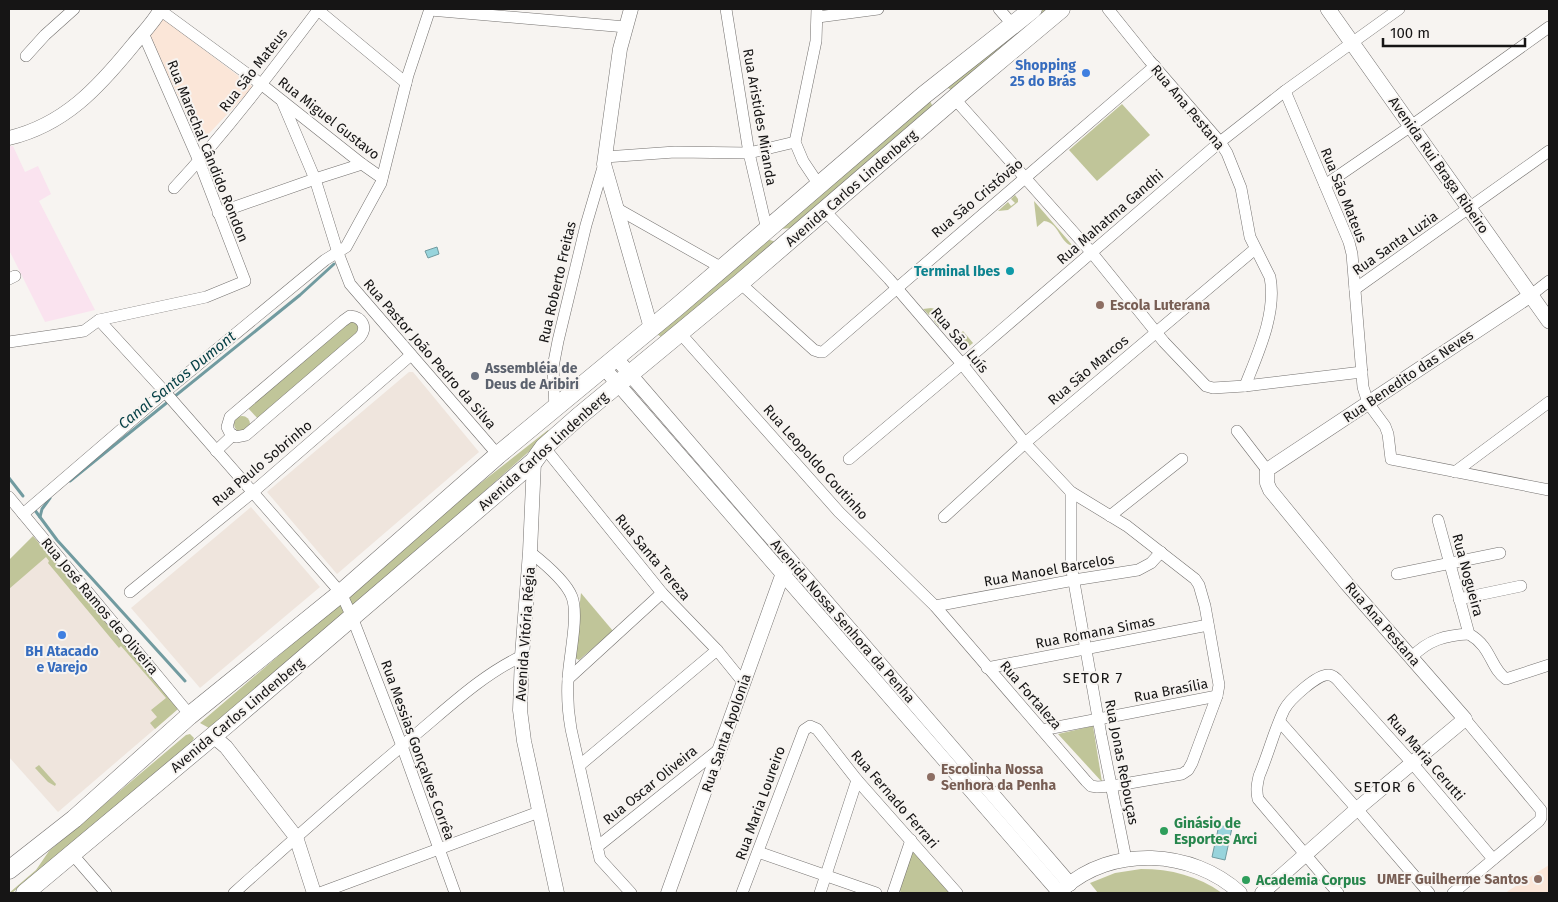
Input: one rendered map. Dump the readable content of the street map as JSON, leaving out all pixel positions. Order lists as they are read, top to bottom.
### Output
{
  "streets": {
    "main road": ["Avenida Rui Braga Ribeiro", "Avenida Carlos Lindenberg"],
    "street": [
      "Rua São Mateus",
      "Rua Ana Pestana",
      "Rua Aristides Miranda",
      "Rua Miguel Gustavo",
      "Rua Marechal Cândido Rondon",
      "Rua São Cristóvão",
      "Rua Mahatma Gandhi",
      "Rua Santa Luzia",
      "Rua Roberto Freitas",
      "Rua São Luís",
      "Rua Pastor João Pedro da Silva",
      "Rua São Marcos",
      "Rua Benedito das Neves",
      "Rua Leopoldo Coutinho",
      "Rua Paulo Sobrinho",
      "Rua Santa Tereza",
      "Rua Manoel Barcelos",
      "Rua Nogueira",
      "Rua José Ramos de Oliveira",
      "Avenida Nossa Senhora da Penha",
      "Rua Romana Simas",
      "Avenida Vitória Régia",
      "Rua Brasília",
      "Rua Fortaleza",
      "Rua Santa Apolonia",
      "Rua Messias Gonçalves Corrêa",
      "Rua Maria Cerutti",
      "Rua Jonas Rebouças",
      "Rua Oscar Oliveira",
      "Rua Fernado Ferrari",
      "Rua Maria Loureiro"
    ]
  },
  "crossings": [
    ["Rua São Mateus", "Rua Miguel Gustavo"],
    ["Rua São Mateus", "Rua Marechal Cândido Rondon"],
    ["Rua São Mateus", "Rua Mahatma Gandhi"],
    ["Rua São Mateus", "Rua Santa Luzia"],
    ["Rua São Mateus", "Rua Benedito das Neves"],
    ["Rua Ana Pestana", "Rua São Cristóvão"],
    ["Rua Ana Pestana", "Rua Mahatma Gandhi"],
    ["Rua Ana Pestana", "Rua São Marcos"],
    ["Rua Ana Pestana", "Rua Benedito das Neves"],
    ["Rua Ana Pestana", "Rua Maria Cerutti"],
    ["Rua Aristides Miranda", "Avenida Carlos Lindenberg"],
    ["Rua Miguel Gustavo", "Rua Pastor João Pedro da Silva"],
    ["Rua Marechal Cândido Rondon", "Rua Messias Gonçalves Corrêa"],
    ["Avenida Rui Braga Ribeiro", "Rua Mahatma Gandhi"],
    ["Avenida Rui Braga Ribeiro", "Rua Santa Luzia"],
    ["Avenida Rui Braga Ribeiro", "Rua Benedito das Neves"],
    ["Avenida Carlos Lindenberg", "Rua São Cristóvão"],
    ["Avenida Carlos Lindenberg", "Rua Roberto Freitas"],
    ["Avenida Carlos Lindenberg", "Rua São Luís"],
    ["Avenida Carlos Lindenberg", "Rua Pastor João Pedro da Silva"],
    ["Avenida Carlos Lindenberg", "Rua Leopoldo Coutinho"],
    ["Avenida Carlos Lindenberg", "Rua Santa Tereza"],
    ["Avenida Carlos Lindenberg", "Rua José Ramos de Oliveira"],
    ["Avenida Carlos Lindenberg", "Avenida Nossa Senhora da Penha"],
    ["Avenida Carlos Lindenberg", "Avenida Vitória Régia"],
    ["Avenida Carlos Lindenberg", "Rua Messias Gonçalves Corrêa"],
    ["Rua São Cristóvão", "Rua São Luís"],
    ["Rua Mahatma Gandhi", "Rua São Luís"],
    ["Rua São Luís", "Rua São Marcos"],
    ["Rua São Luís", "Rua Manoel Barcelos"],
    ["Rua São Luís", "Rua Romana Simas"],
    ["Rua São Luís", "Rua Brasília"],
    ["Rua São Luís", "Rua Fortaleza"],
    ["Rua São Luís", "Rua Jonas Rebouças"],
    ["Rua Pastor João Pedro da Silva", "Rua Paulo Sobrinho"],
    ["Rua Leopoldo Coutinho", "Rua Manoel Barcelos"],
    ["Rua Leopoldo Coutinho", "Rua Fortaleza"],
    ["Rua Paulo Sobrinho", "Rua Messias Gonçalves Corrêa"],
    ["Rua Santa Tereza", "Avenida Vitória Régia"],
    ["Rua Santa Tereza", "Rua Santa Apolonia"],
    ["Rua Manoel Barcelos", "Rua Fortaleza"],
    ["Rua Manoel Barcelos", "Rua Jonas Rebouças"],
    ["Avenida Nossa Senhora da Penha", "Rua Santa Apolonia"],
    ["Rua Romana Simas", "Rua Fortaleza"],
    ["Rua Romana Simas", "Rua Jonas Rebouças"],
    ["Rua Brasília", "Rua Fortaleza"],
    ["Rua Brasília", "Rua Jonas Rebouças"],
    ["Rua Fortaleza", "Rua Jonas Rebouças"],
    ["Rua Santa Apolonia", "Rua Oscar Oliveira"],
    ["Rua Fernado Ferrari", "Rua Maria Loureiro"]
  ],
  "districts": ["SETOR 7", "SETOR 6"],
  "water": ["Canal Santos Dumont"],
  "places": [
    "Shopping 25 do Brás",
    "Terminal Ibes",
    "Escola Luterana",
    "Assembléia de Deus de Aribiri",
    "BH Atacado e Varejo",
    "Escolinha Nossa Senhora da Penha",
    "Ginásio de Esportes Arci",
    "UMEF Guilherme Santos",
    "Academia Corpus"
  ],
  "scale_bar": "100 m"
}
